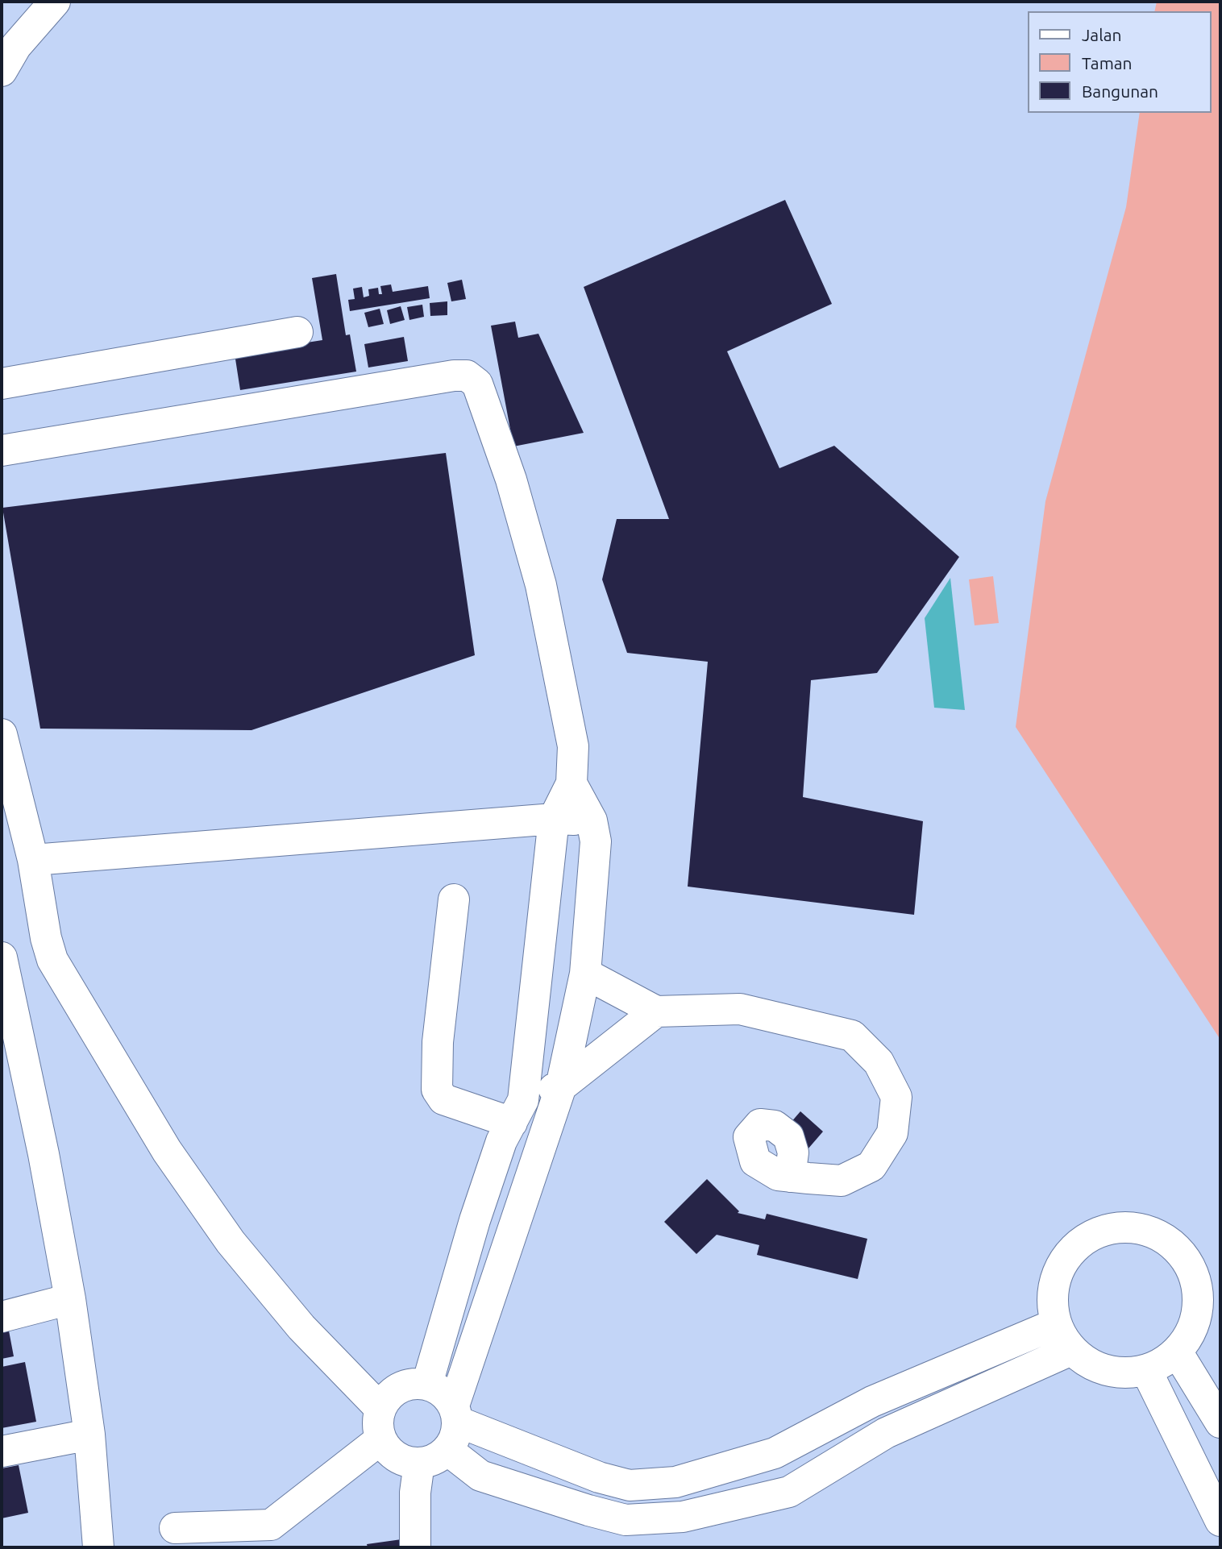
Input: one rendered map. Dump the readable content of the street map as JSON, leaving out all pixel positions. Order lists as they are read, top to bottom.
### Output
{
  "legend": ["Jalan", "Taman", "Bangunan"]
}
